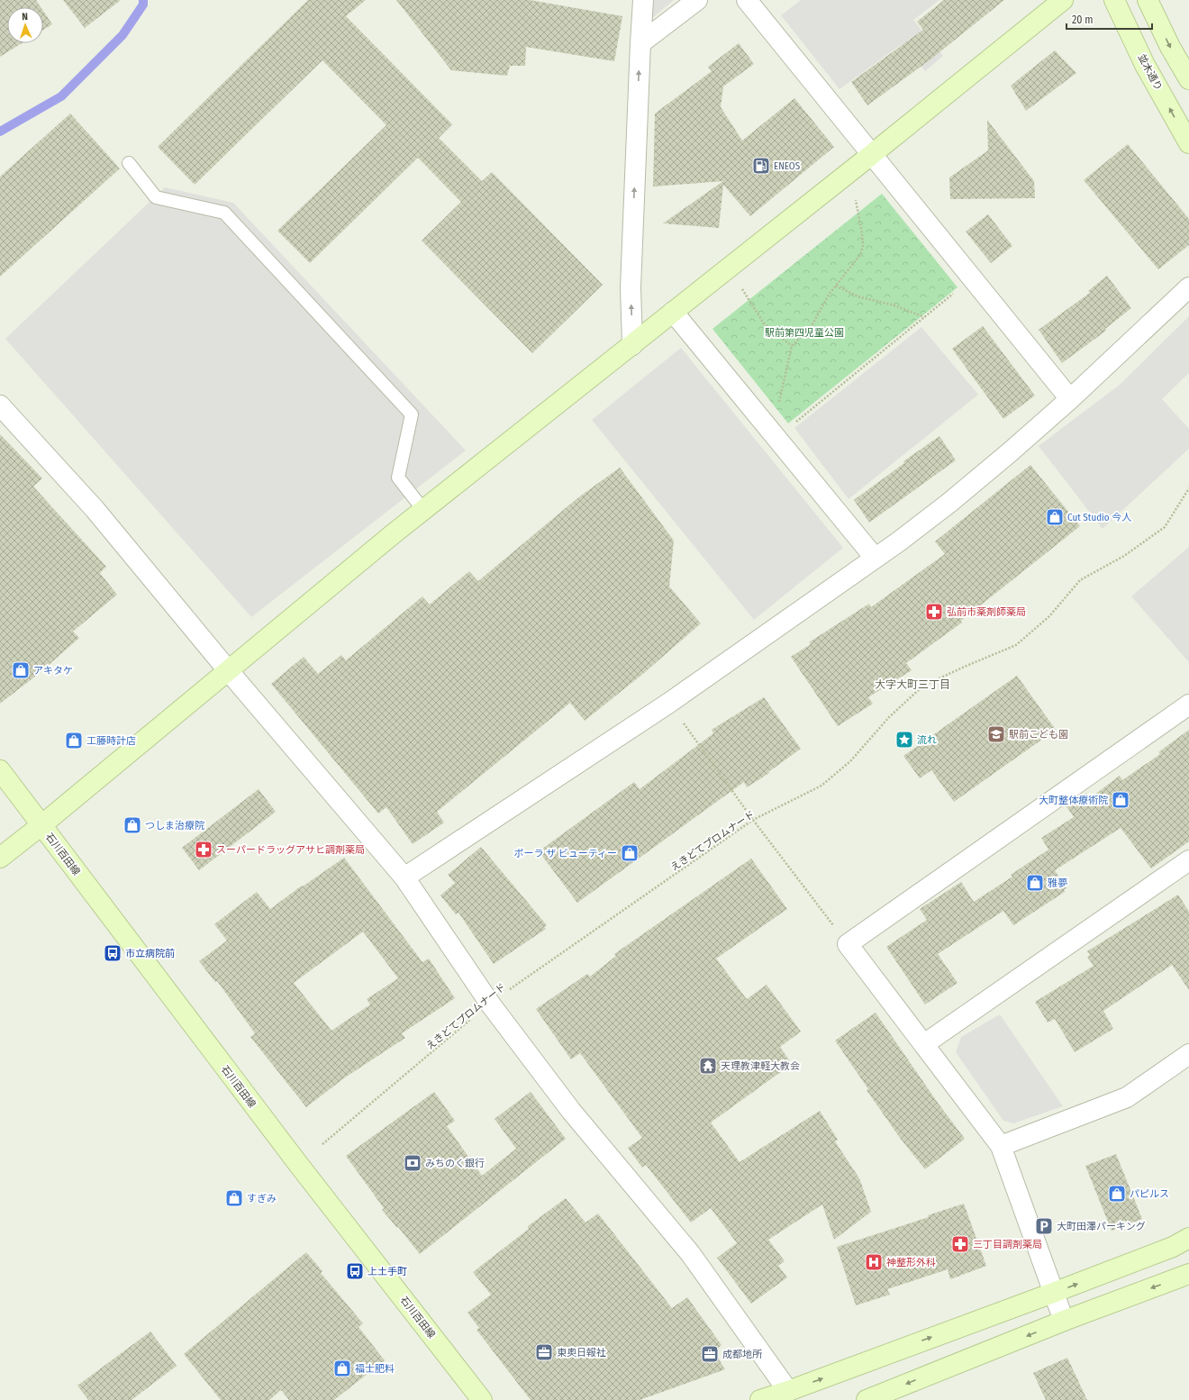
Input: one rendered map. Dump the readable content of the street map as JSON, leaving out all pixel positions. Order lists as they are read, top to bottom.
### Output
{
  "streets": {
    "street": ["並木通り", "石川百田線"],
    "path": ["えきどてプロムナード"]
  },
  "districts": ["大字大町三丁目"],
  "parks": ["駅前第四児童公園"],
  "places": {
    "fuel station": ["ENEOS"],
    "shop": [
      "Cut Studio 今人",
      "アキタケ",
      "工藤時計店",
      "大町整体療術院",
      "つしま治療院",
      "ポーラ ザ ビューティー",
      "雅夢",
      "パピルス",
      "すぎみ",
      "福士肥料"
    ],
    "pharmacy": ["弘前市薬剤師薬局", "スーパードラッグアサヒ調剤薬局", "三丁目調剤薬局"],
    "school or university": ["駅前こども園"],
    "place": ["流れ"],
    "bus stop": ["市立病院前", "上土手町"],
    "temple": ["天理教津軽大教会"],
    "bank": ["みちのく銀行"],
    "parking": ["大町田澤パーキング"],
    "hospital": ["神整形外科"],
    "office": ["東奥日報社", "成都地所"]
  },
  "scale_bar": "20 m",
  "north": "top"
}
